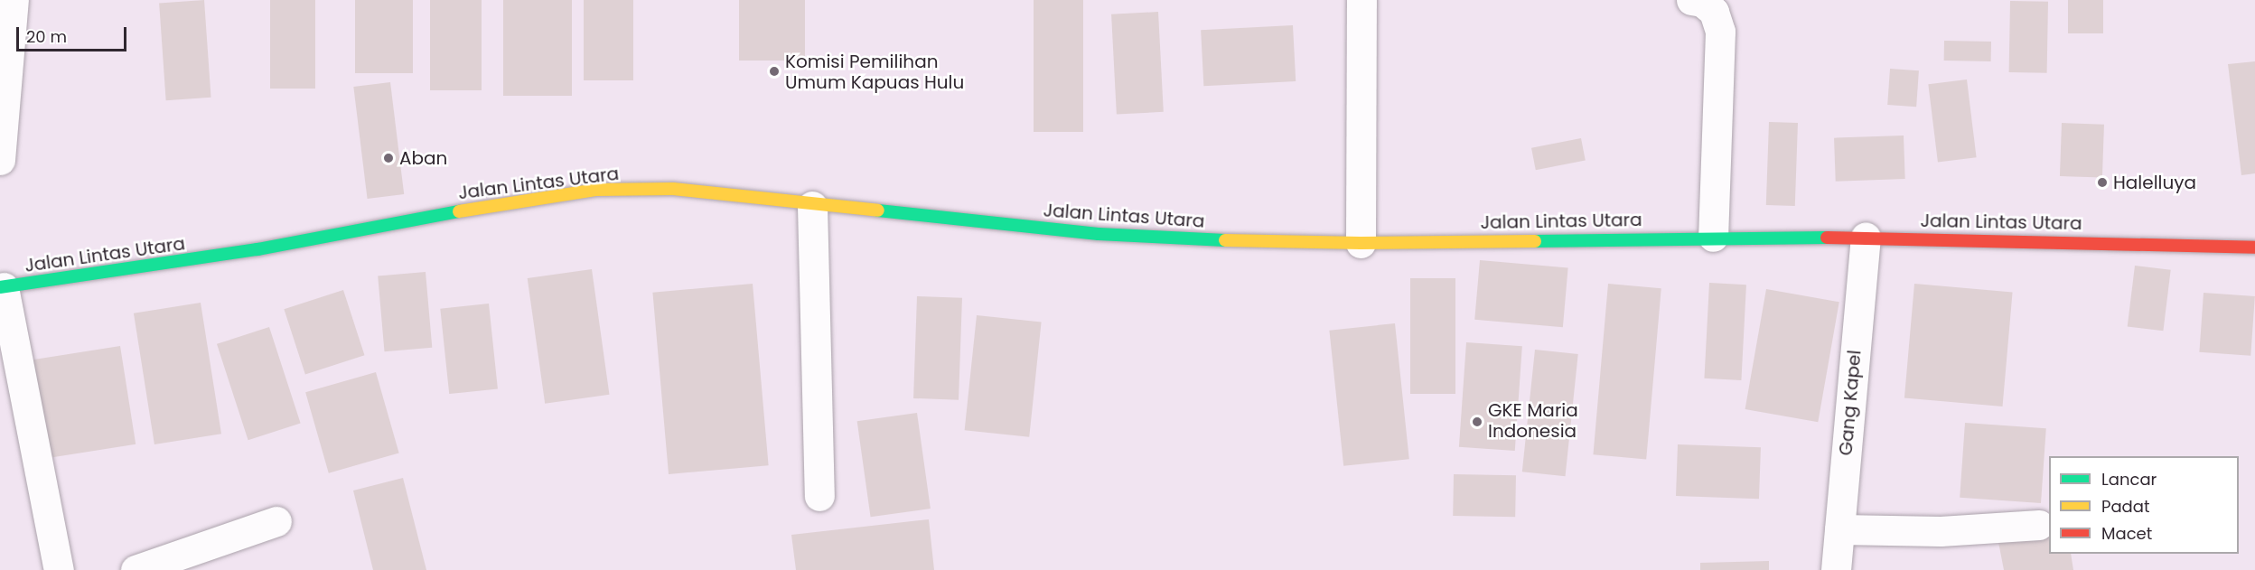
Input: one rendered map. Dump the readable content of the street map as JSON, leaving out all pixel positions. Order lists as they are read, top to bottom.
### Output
{
  "streets": {
    "highway": ["Jalan Lintas Utara"],
    "street": ["Gang Kapel"]
  },
  "crossings": [
    ["Jalan Lintas Utara", "Gang Kapel"]
  ],
  "places": [
    "Komisi Pemilihan Umum Kapuas Hulu",
    "Aban",
    "Halelluya",
    "GKE Maria Indonesia"
  ],
  "legend": ["Lancar", "Padat", "Macet"],
  "scale_bar": "20 m"
}
